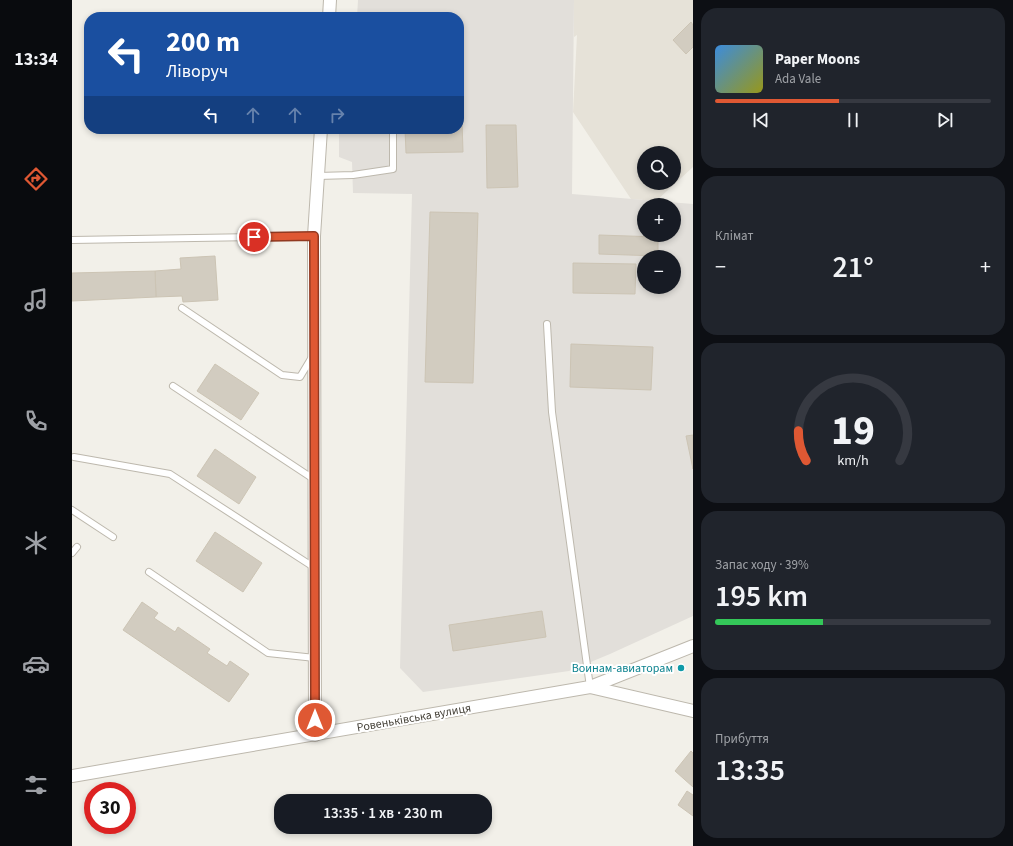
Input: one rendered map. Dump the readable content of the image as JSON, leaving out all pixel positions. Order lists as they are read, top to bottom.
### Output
{
  "streets": {
    "street": ["Ровеньківська вулиця"]
  },
  "places": ["Воинам-авиаторам"],
  "page": {
    "tabs": "13:34",
    "turn": ["200 m", "Ліворуч"],
    "song": ["Paper Moons", "Ada Vale"],
    "map_buttons": ["+", "−"],
    "tile": [
      "Клімат",
      ["Запас ходу · 39%", "195 km"],
      ["Прибуття", "13:35"]
    ],
    "heat": ["−", "21°", "+"],
    "limit": "30",
    "trip": "13:35 · 1 хв · 230 m",
    "gauge": ["19", "km/h"]
  }
}
